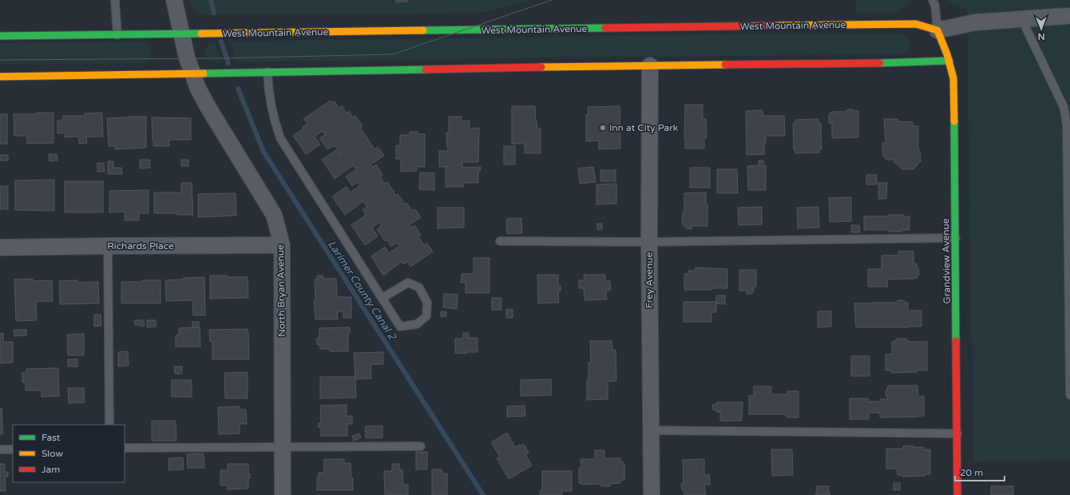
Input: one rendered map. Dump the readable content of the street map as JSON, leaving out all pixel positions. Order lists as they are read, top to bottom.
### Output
{
  "streets": {
    "street": [
      "West Mountain Avenue",
      "Richards Place",
      "Grandview Avenue",
      "Frey Avenue",
      "North Bryan Avenue"
    ]
  },
  "crossings": [
    ["West Mountain Avenue", "Grandview Avenue"],
    ["West Mountain Avenue", "North Bryan Avenue"],
    ["Richards Place", "North Bryan Avenue"]
  ],
  "water": ["Larimer County Canal 2"],
  "places": ["Inn at City Park"],
  "legend": ["Fast", "Slow", "Jam"],
  "scale_bar": "20 m",
  "north": "bottom"
}
